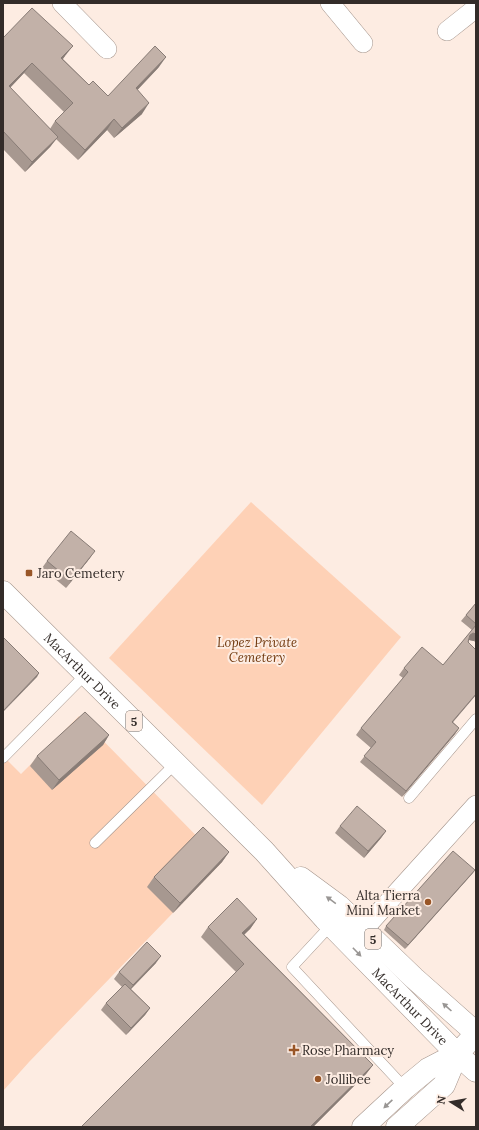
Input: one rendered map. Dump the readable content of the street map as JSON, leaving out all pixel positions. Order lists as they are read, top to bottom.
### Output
{
  "streets": {
    "main road": ["MacArthur Drive", "5"]
  },
  "parks": ["Lopez Private Cemetery"],
  "places": {
    "transit": ["Jaro Cemetery"],
    "other": ["Alta Tierra Mini Market", "Jollibee"],
    "health": ["Rose Pharmacy"]
  },
  "north": "left"
}
